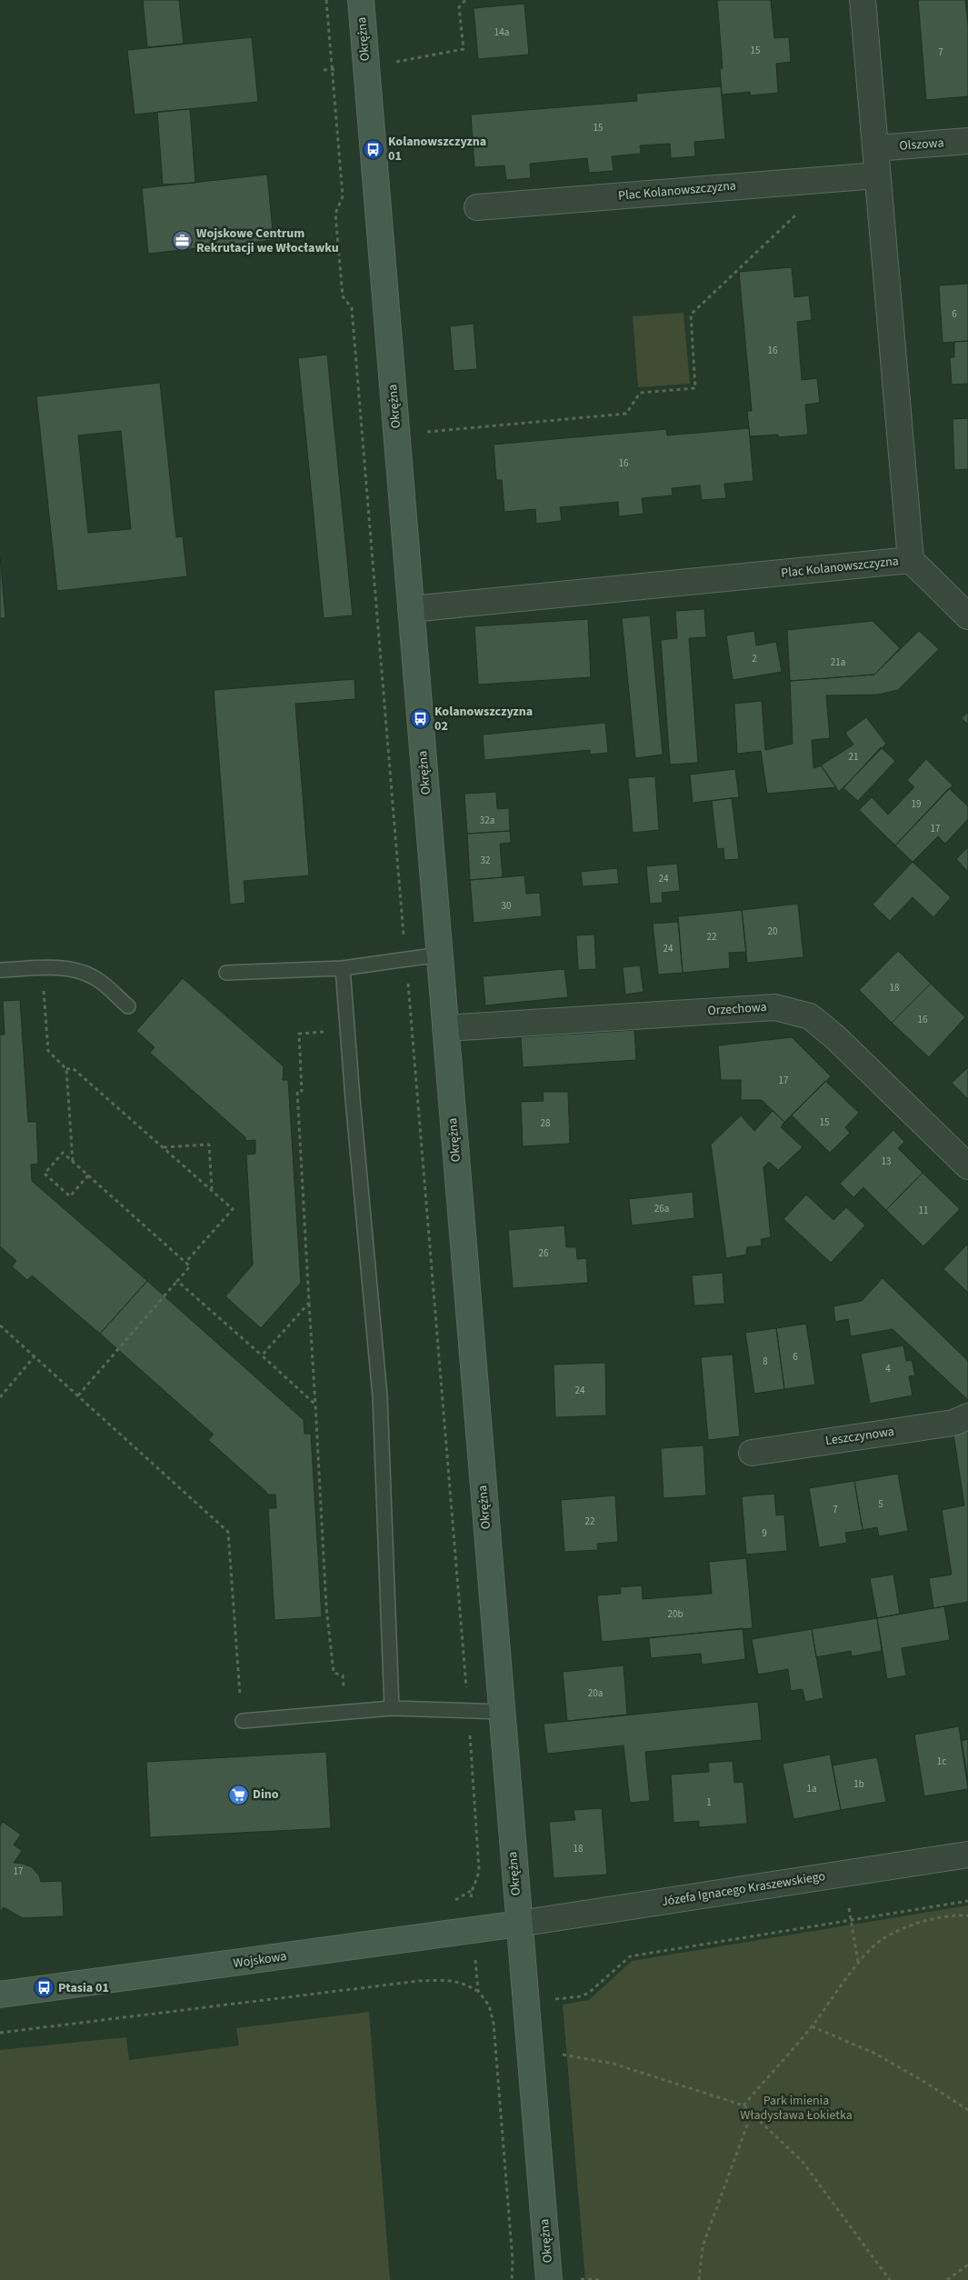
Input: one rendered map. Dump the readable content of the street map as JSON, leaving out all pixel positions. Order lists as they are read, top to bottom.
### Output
{
  "streets": {
    "street": [
      "Okrężna",
      "Olszowa",
      "Plac Kolanowszczyzna",
      "Orzechowa",
      "Leszczynowa",
      "Józefa Ignacego Kraszewskiego",
      "Wojskowa"
    ]
  },
  "crossings": [
    ["Okrężna", "Plac Kolanowszczyzna"],
    ["Okrężna", "Orzechowa"],
    ["Okrężna", "Józefa Ignacego Kraszewskiego"],
    ["Okrężna", "Wojskowa"],
    ["Olszowa", "Plac Kolanowszczyzna"],
    ["Józefa Ignacego Kraszewskiego", "Wojskowa"]
  ],
  "parks": ["Park imienia Władysława Łokietka"],
  "places": {
    "bus stop": ["Kolanowszczyzna 01", "Kolanowszczyzna 02", "Ptasia 01"],
    "office": ["Wojskowe Centrum Rekrutacji we Włocławku"],
    "supermarket": ["Dino"]
  },
  "house_numbers": [
    "14a",
    "15",
    "7",
    "15",
    "6",
    "16",
    "16",
    "2",
    "21a",
    "21",
    "19",
    "32a",
    "17",
    "32",
    "24",
    "30",
    "20",
    "22",
    "24",
    "18",
    "16",
    "17",
    "15",
    "28",
    "13",
    "26a",
    "11",
    "26",
    "6",
    "8",
    "4",
    "24",
    "5",
    "7",
    "22",
    "9",
    "20b",
    "20a",
    "1c",
    "1b",
    "1a",
    "1",
    "18",
    "17"
  ]
}
